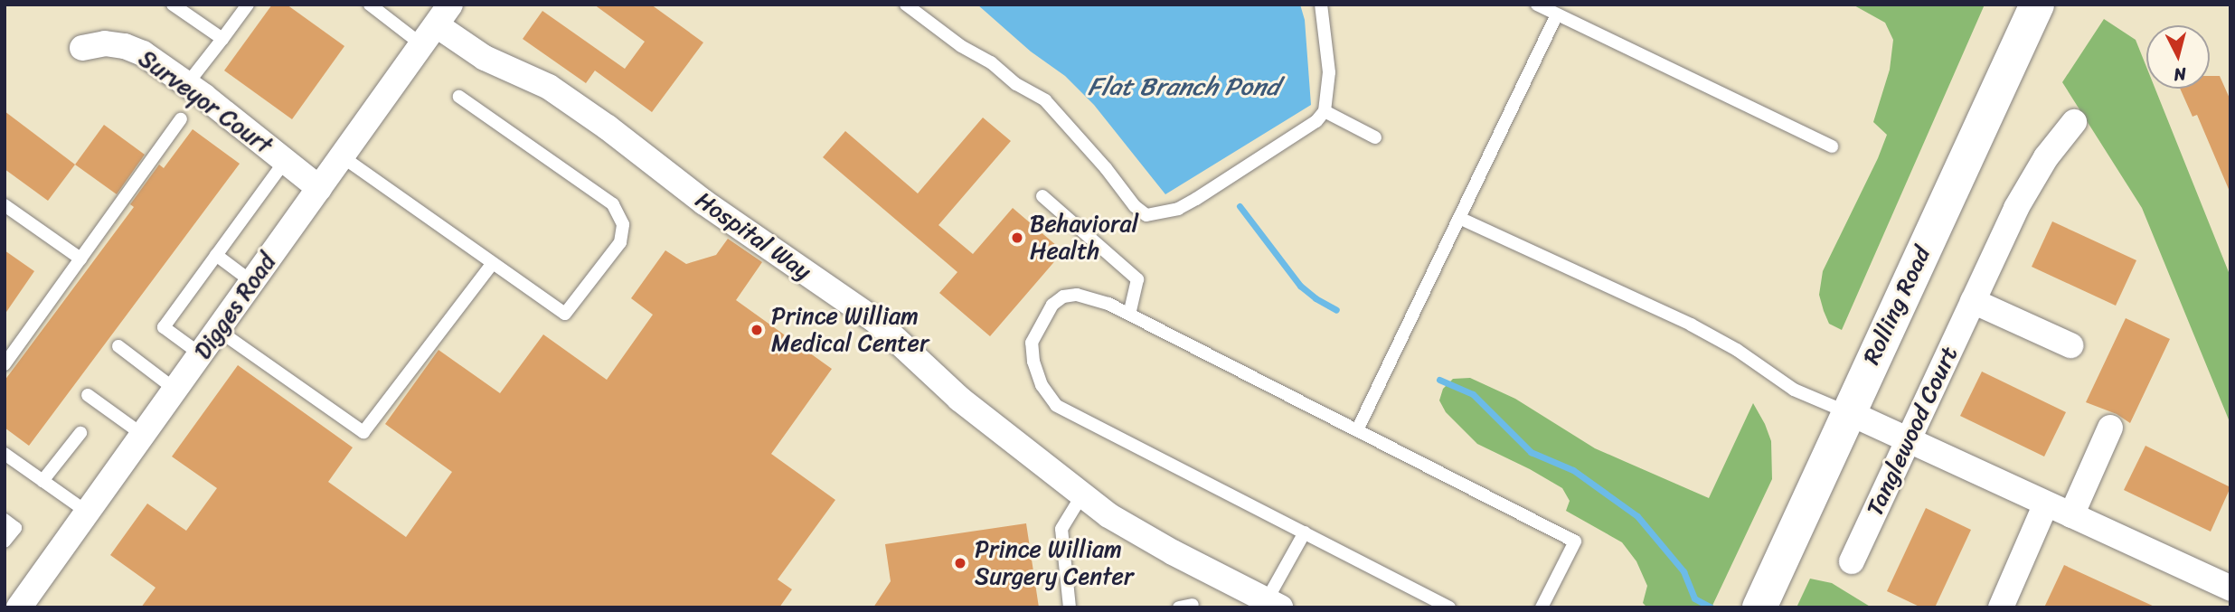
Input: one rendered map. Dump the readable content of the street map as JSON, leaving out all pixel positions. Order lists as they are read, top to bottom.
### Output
{
  "streets": {
    "street": [
      "Surveyor Court",
      "Hospital Way",
      "Rolling Road",
      "Digges Road",
      "Tanglewood Court"
    ]
  },
  "crossings": [
    ["Surveyor Court", "Digges Road"],
    ["Hospital Way", "Digges Road"]
  ],
  "water": ["Flat Branch Pond"],
  "places": ["Behavioral Health", "Prince William Medical Center", "Prince William Surgery Center"],
  "north": "bottom"
}
